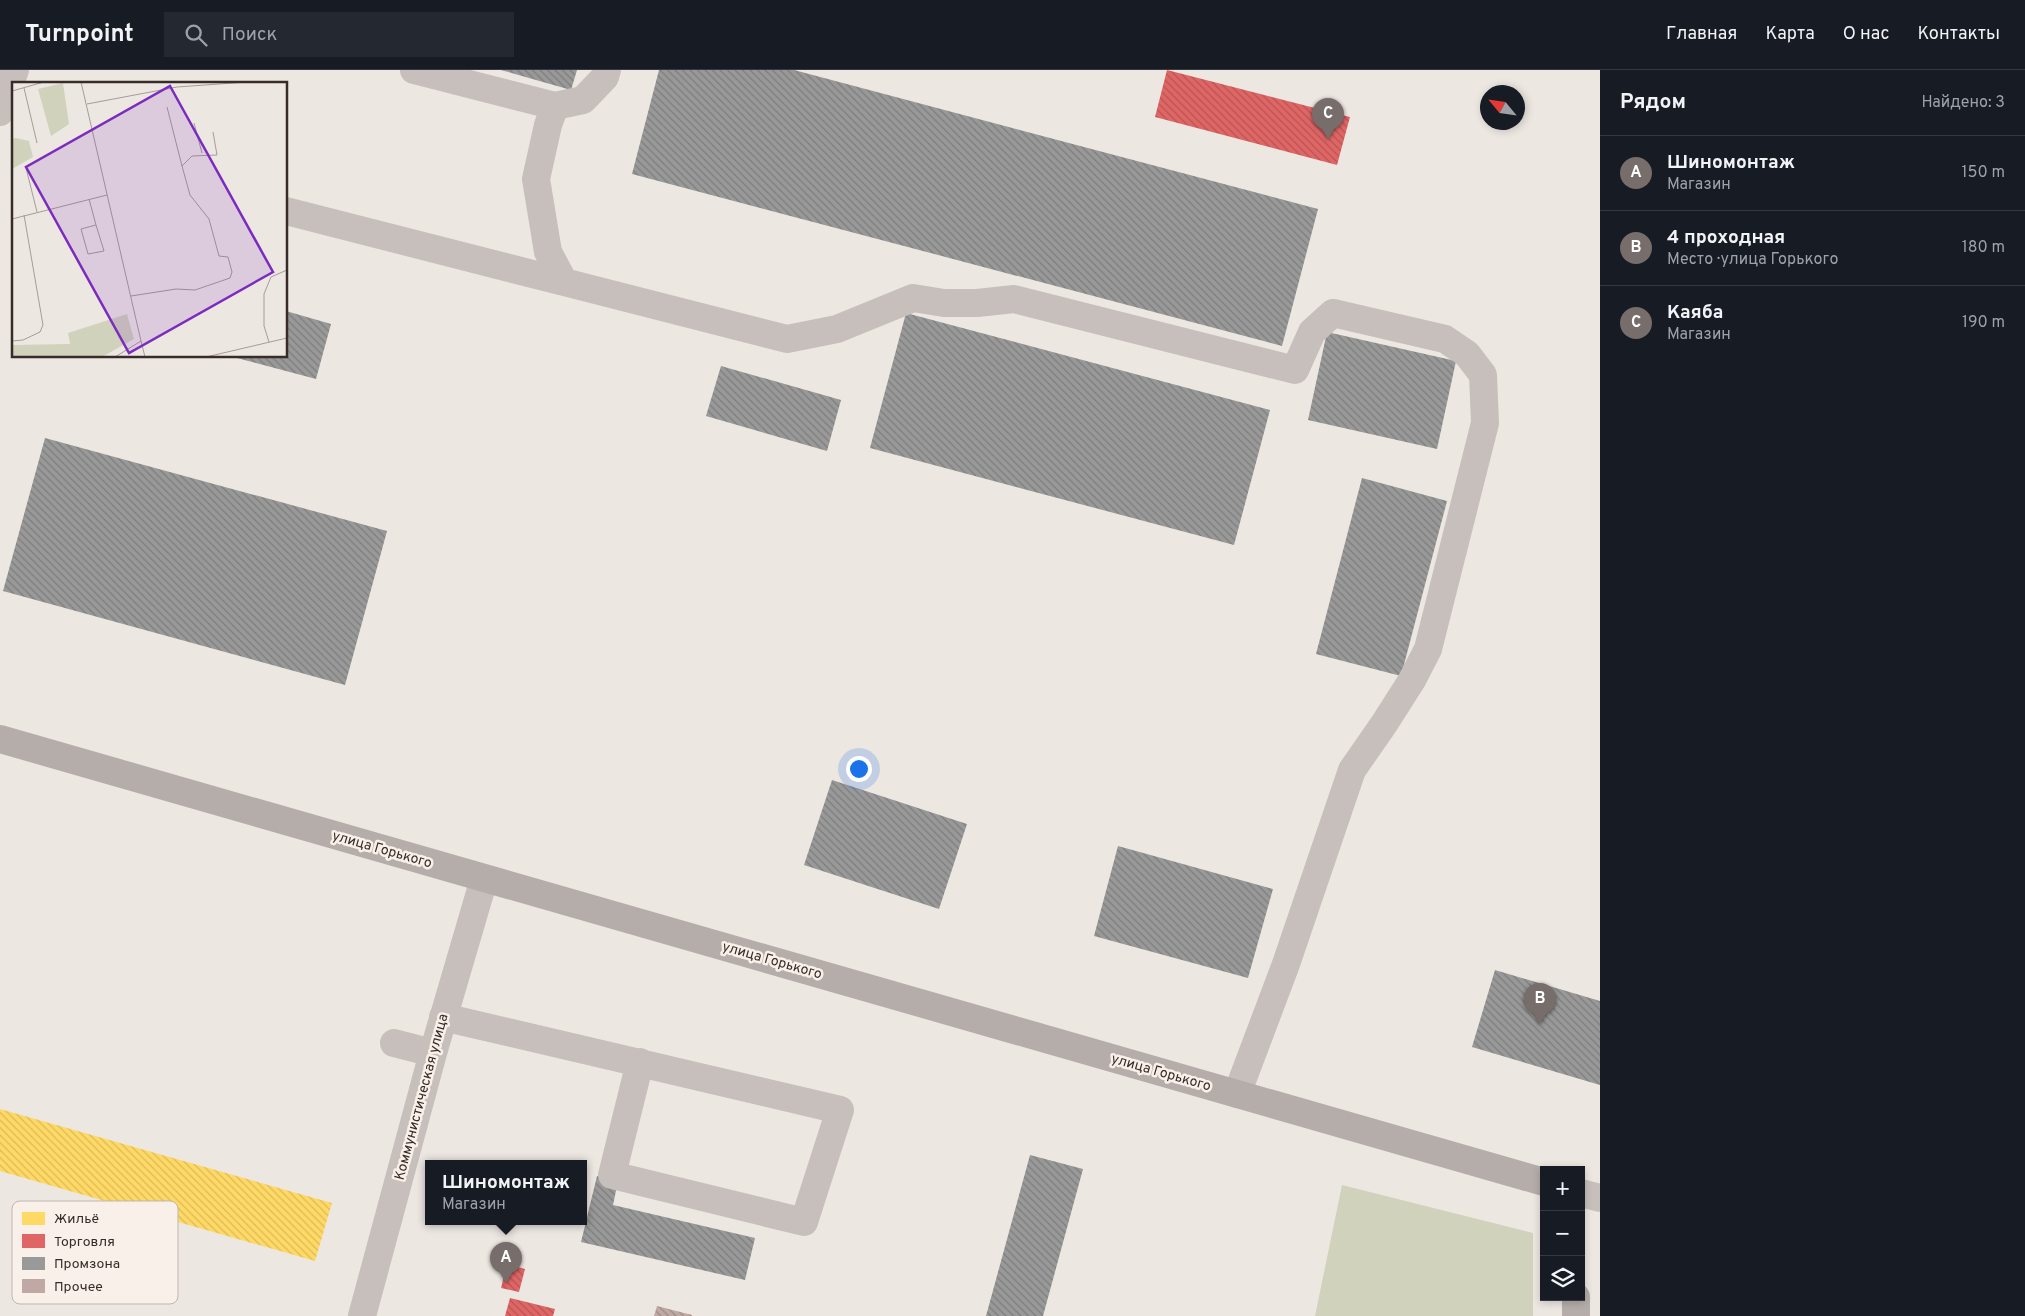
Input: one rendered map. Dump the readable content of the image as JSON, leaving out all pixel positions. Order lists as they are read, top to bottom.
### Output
{
  "streets": {
    "main road": ["улица Горького"],
    "street": ["Коммунистическая улица"]
  },
  "crossings": [
    ["улица Горького", "Коммунистическая улица"]
  ],
  "legend": [
    "Жильё",
    "Торговля",
    "Промзона",
    "Прочее"
  ],
  "north": "top left",
  "page": {
    "header": "Turnpoint",
    "search": "Поиск",
    "nav": [
      "Главная",
      "Карта",
      "О нас",
      "Контакты"
    ],
    "heading": ["Рядом", "Найдено: 3"],
    "pins": ["C", "B", "A"],
    "list": [
      {
        "mark": "A",
        "name": "Шиномонтаж",
        "note": "Магазин",
        "value": "150 m"
      },
      {
        "mark": "B",
        "name": "4 проходная",
        "note": "Место · улица Горького",
        "value": "180 m"
      },
      {
        "mark": "C",
        "name": "Каяба",
        "note": "Магазин",
        "value": "190 m"
      }
    ],
    "popup": ["Шиномонтаж", "Магазин"],
    "map_buttons": ["+", "−"]
  }
}
